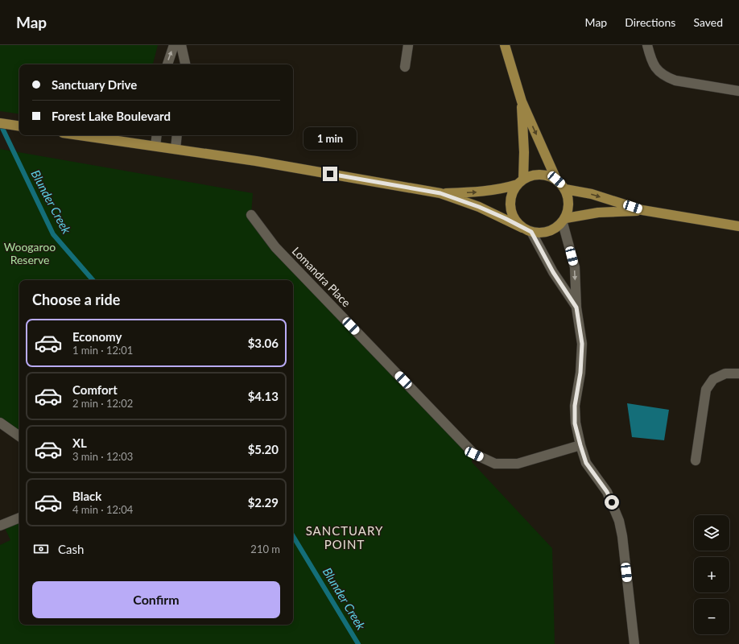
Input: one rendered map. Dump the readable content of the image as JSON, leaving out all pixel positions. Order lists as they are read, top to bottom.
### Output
{
  "streets": {
    "street": ["Lomandra Place"]
  },
  "districts": ["SANCTUARY POINT"],
  "water": ["Blunder Creek"],
  "parks": ["Woogaroo Reserve"],
  "page": {
    "header": "Map",
    "nav": ["Map", "Directions", "Saved"],
    "banner": ["Sanctuary Drive", "Forest Lake Boulevard"],
    "bubble": "1 min",
    "heading": "Choose a ride",
    "list": [
      {
        "name": "Economy",
        "note": "1 min · 12:01",
        "value": "$3.06"
      },
      {
        "name": "Comfort",
        "note": "2 min · 12:02",
        "value": "$4.13"
      },
      {
        "name": "XL",
        "note": "3 min · 12:03",
        "value": "$5.20"
      },
      {
        "name": "Black",
        "note": "4 min · 12:04",
        "value": "$2.29"
      }
    ],
    "map_buttons": ["+", "−"],
    "pay": ["Cash", "210 m"],
    "buttons": "Confirm"
  }
}
